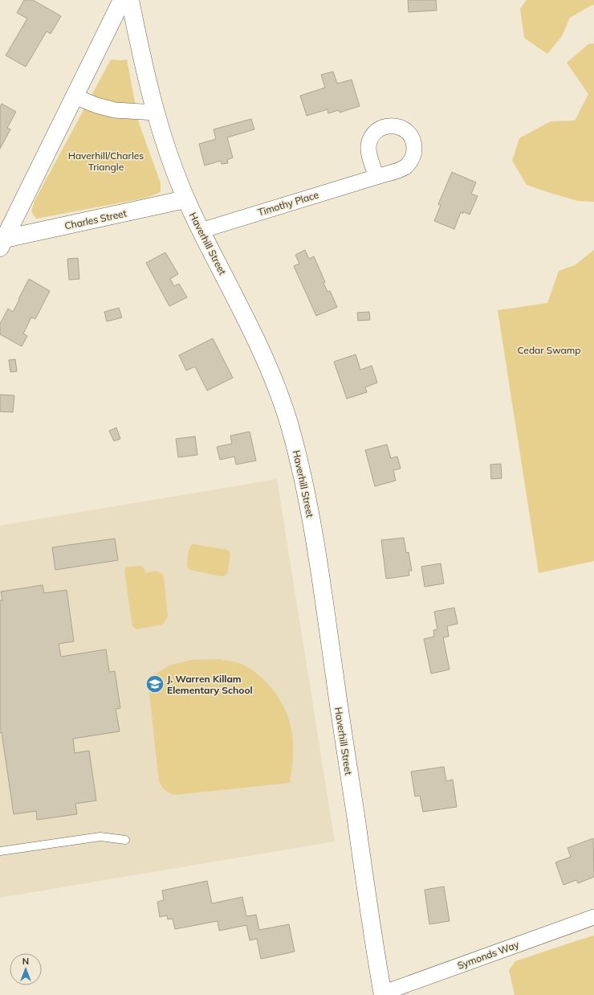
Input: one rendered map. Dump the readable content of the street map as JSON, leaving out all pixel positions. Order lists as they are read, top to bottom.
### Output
{
  "streets": {
    "street": [
      "Timothy Place",
      "Charles Street",
      "Haverhill Street",
      "Symonds Way"
    ]
  },
  "crossings": [
    ["Timothy Place", "Haverhill Street"],
    ["Charles Street", "Haverhill Street"],
    ["Haverhill Street", "Symonds Way"]
  ],
  "parks": ["Haverhill/Charles Triangle", "Cedar Swamp"],
  "places": {
    "school or university": ["J. Warren Killam Elementary School"]
  },
  "north": "top"
}
